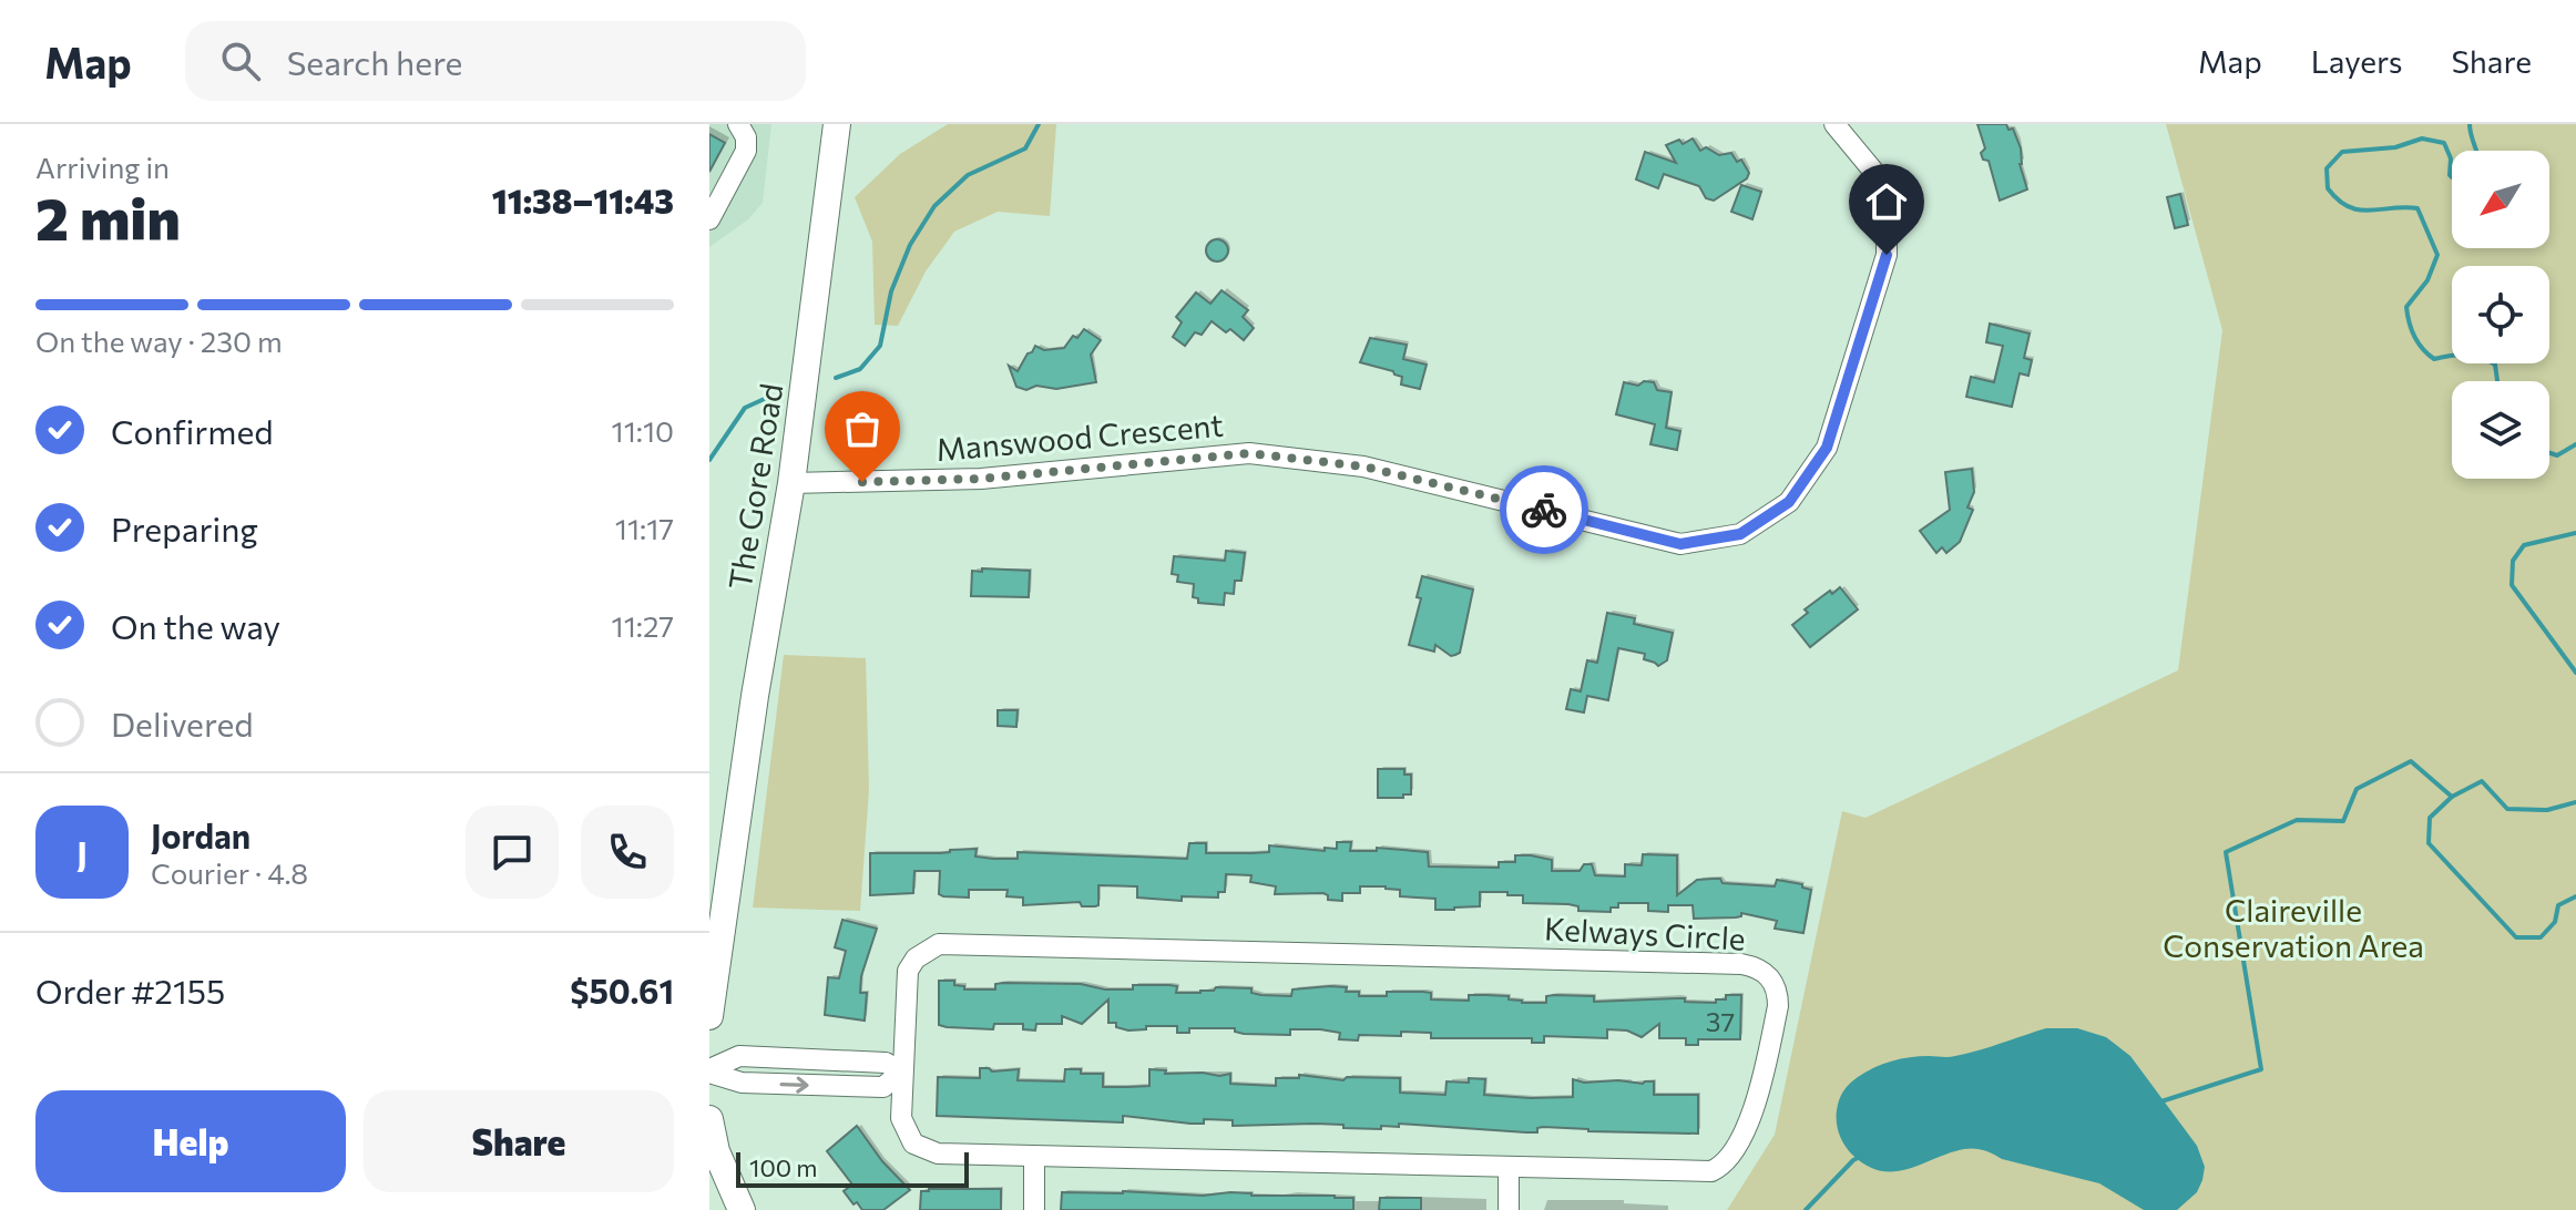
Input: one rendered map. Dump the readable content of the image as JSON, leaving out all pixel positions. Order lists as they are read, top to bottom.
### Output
{
  "streets": {
    "main road": ["The Gore Road"],
    "street": ["Manswood Crescent", "Kelways Circle"]
  },
  "crossings": [
    ["Manswood Crescent", "The Gore Road"]
  ],
  "parks": ["Claireville Conservation Area"],
  "house_numbers": ["37"],
  "scale_bar": "100 m",
  "north": "bottom left",
  "page": {
    "header": "Map",
    "search": "Search here",
    "nav": ["Map", "Layers", "Share"],
    "heading": ["2 min", "Arriving in", "11:38–11:43"],
    "panel": [
      "Jordan",
      "Courier · 4.8",
      "Order #2155",
      "$50.61"
    ],
    "bar": "On the way · 230 m",
    "list": [
      ["Confirmed", "11:10"],
      ["Preparing", "11:17"],
      ["On the way", "11:27"],
      "Delivered"
    ],
    "round": "J",
    "buttons": ["Help", "Share"],
    "scale": "100 m"
  }
}
